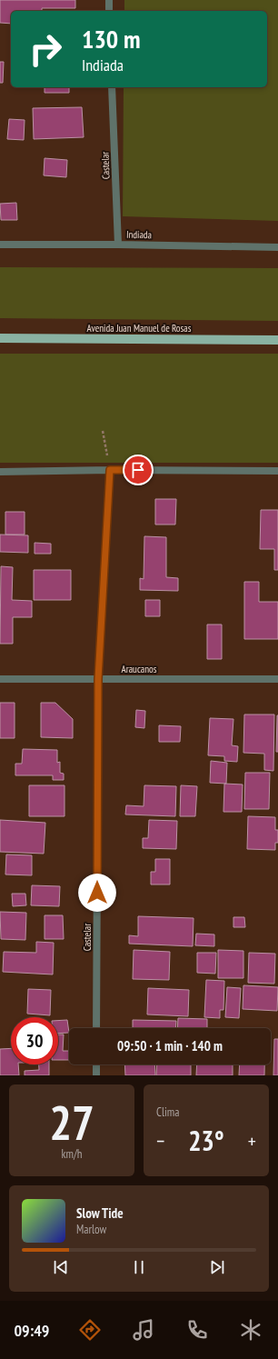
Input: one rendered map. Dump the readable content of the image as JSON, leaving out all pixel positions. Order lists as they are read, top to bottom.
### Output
{
  "streets": {
    "main road": ["Avenida Juan Manuel de Rosas"],
    "street": ["Castelar", "Indiada", "Araucanos"]
  },
  "crossings": [
    ["Castelar", "Indiada"],
    ["Castelar", "Araucanos"]
  ],
  "page": {
    "turn": ["130 m", "Indiada"],
    "limit": "30",
    "trip": "09:50 · 1 min · 140 m",
    "tile": [
      ["27", "km/h"],
      "Clima"
    ],
    "heat": ["−", "23°", "+"],
    "song": ["Slow Tide", "Marlow"],
    "tabs": "09:49"
  }
}
